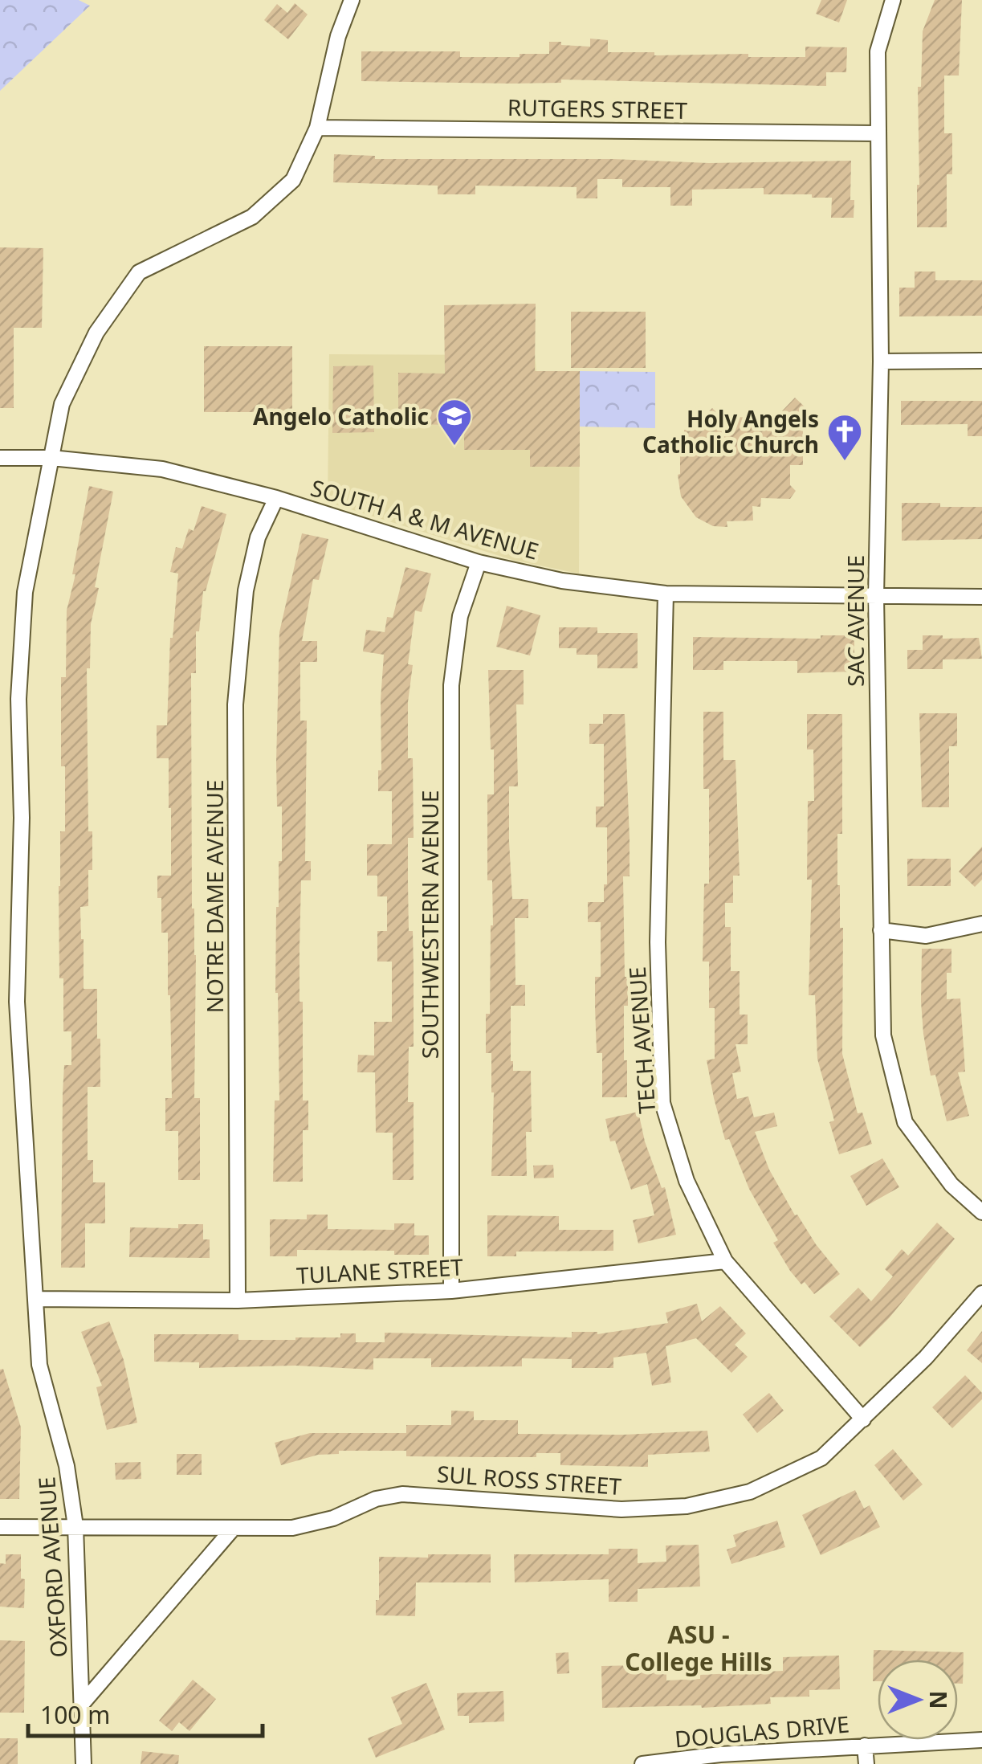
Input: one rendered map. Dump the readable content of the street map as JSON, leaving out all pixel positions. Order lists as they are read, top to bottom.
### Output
{
  "streets": {
    "street": [
      "RUTGERS STREET",
      "SOUTH A & M AVENUE",
      "SAC AVENUE",
      "NOTRE DAME AVENUE",
      "SOUTHWESTERN AVENUE",
      "TECH AVENUE",
      "TULANE STREET",
      "SUL ROSS STREET",
      "OXFORD AVENUE",
      "DOUGLAS DRIVE"
    ]
  },
  "crossings": [
    ["RUTGERS STREET", "SAC AVENUE"],
    ["RUTGERS STREET", "OXFORD AVENUE"],
    ["SOUTH A & M AVENUE", "SAC AVENUE"],
    ["SOUTH A & M AVENUE", "NOTRE DAME AVENUE"],
    ["SOUTH A & M AVENUE", "SOUTHWESTERN AVENUE"],
    ["SOUTH A & M AVENUE", "TECH AVENUE"],
    ["SOUTH A & M AVENUE", "OXFORD AVENUE"],
    ["NOTRE DAME AVENUE", "TULANE STREET"],
    ["SOUTHWESTERN AVENUE", "TULANE STREET"],
    ["TECH AVENUE", "TULANE STREET"],
    ["TECH AVENUE", "SUL ROSS STREET"],
    ["TULANE STREET", "OXFORD AVENUE"],
    ["SUL ROSS STREET", "OXFORD AVENUE"]
  ],
  "districts": ["ASU - College Hills"],
  "places": {
    "school or university": ["Angelo Catholic"],
    "church": ["Holy Angels Catholic Church"]
  },
  "scale_bar": "100 m",
  "north": "right"
}
